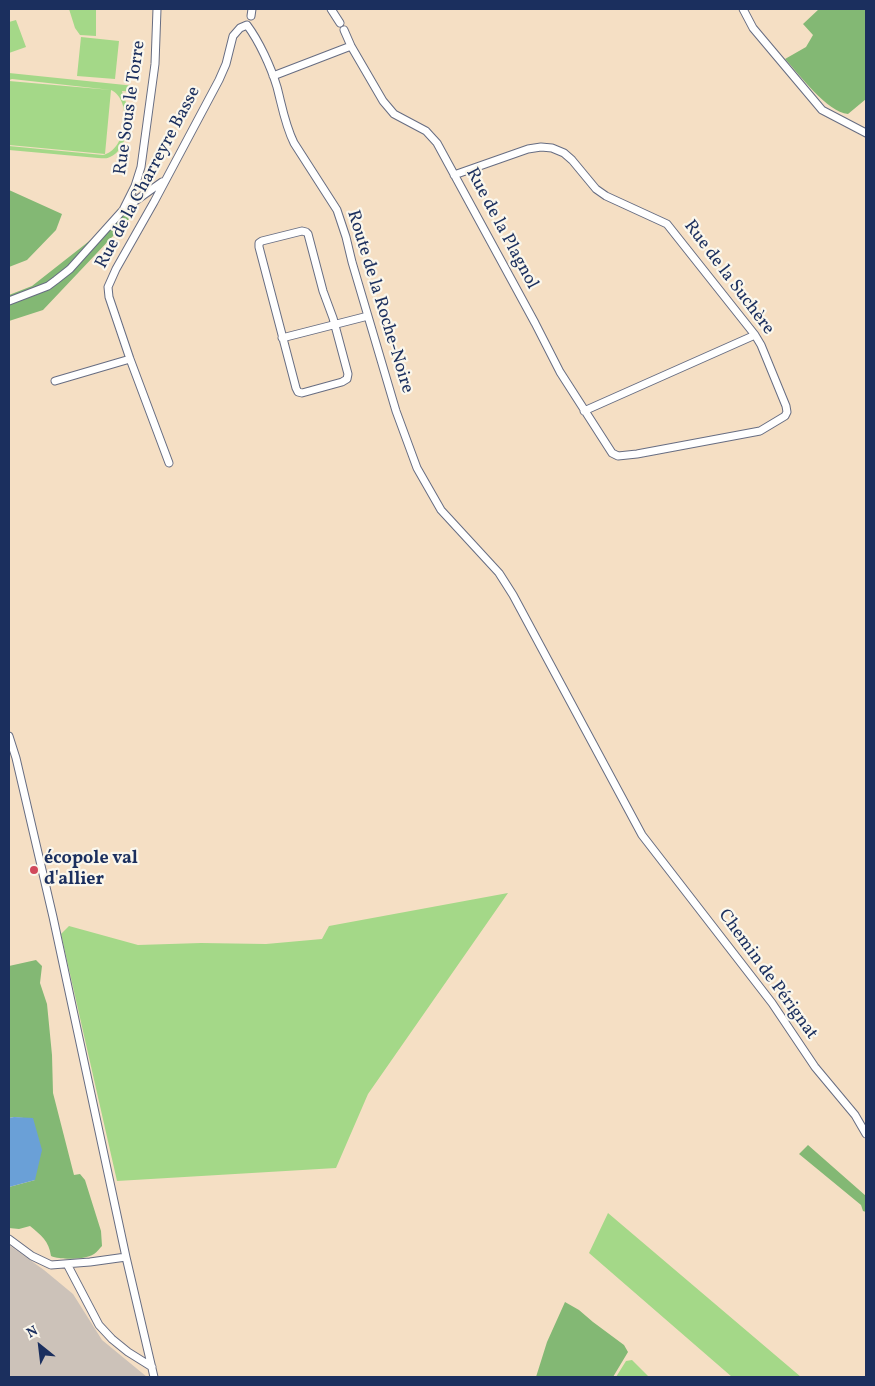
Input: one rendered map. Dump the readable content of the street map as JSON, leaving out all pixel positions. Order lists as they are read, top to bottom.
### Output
{
  "streets": {
    "street": [
      "Rue Sous le Torre",
      "Rue de la Charreyre Basse",
      "Rue de la Plagnol",
      "Rue de la Suchère",
      "Route de la Roche-Noire",
      "Chemin de Pérignat"
    ]
  },
  "crossings": [
    ["Rue de la Charreyre Basse", "Route de la Roche-Noire"],
    ["Rue de la Plagnol", "Rue de la Suchère"],
    ["Route de la Roche-Noire", "Chemin de Pérignat"]
  ],
  "places": ["écopole val d'allier"],
  "north": "top left"
}
